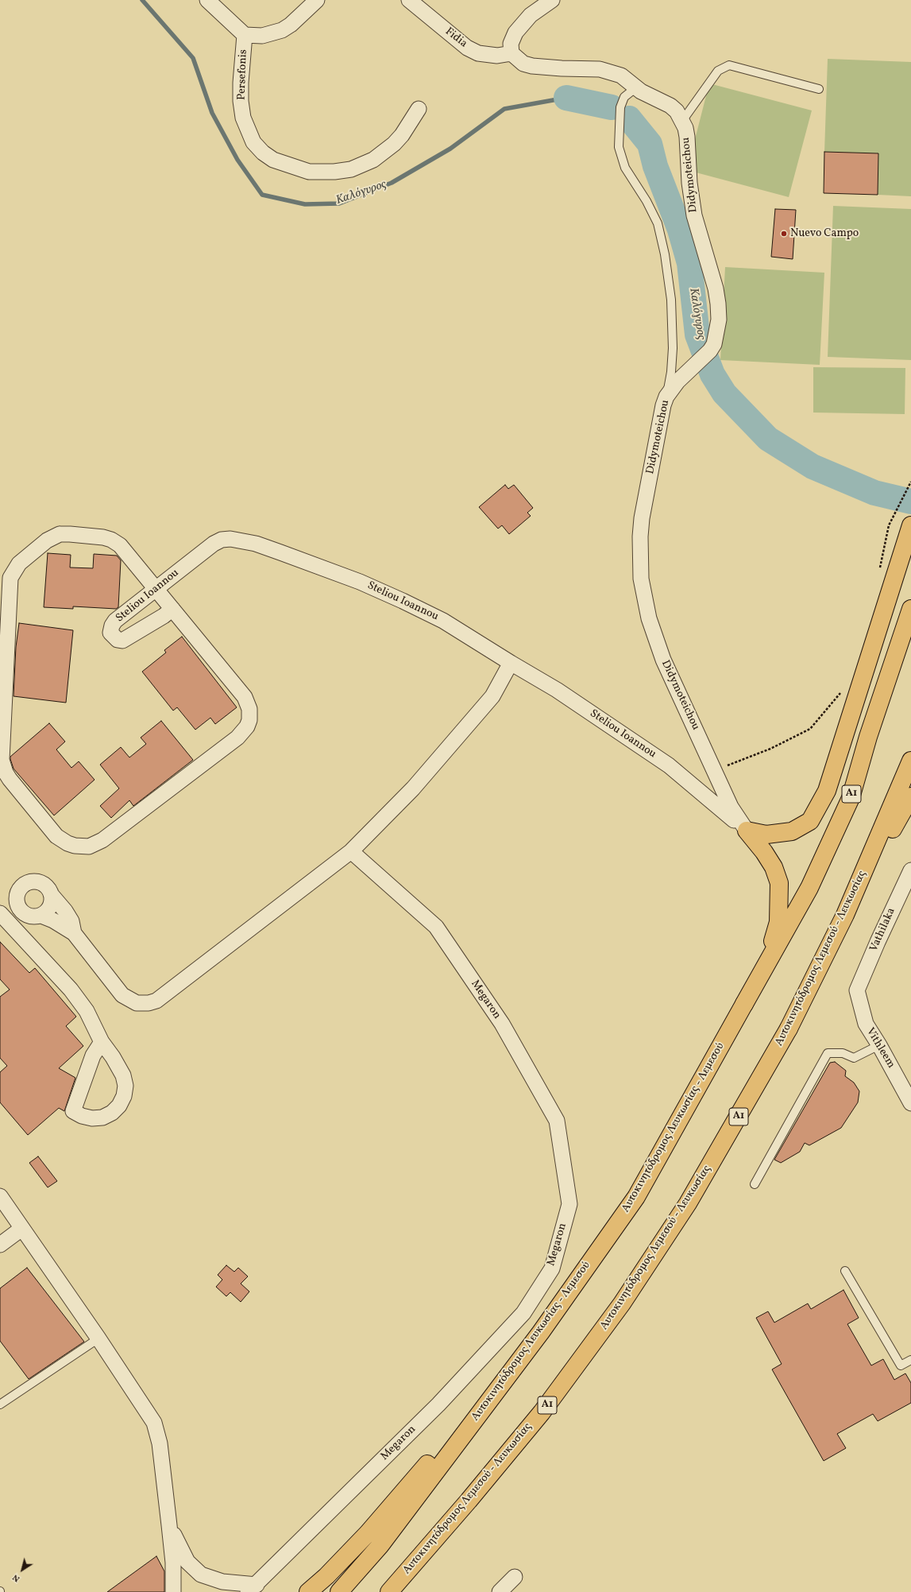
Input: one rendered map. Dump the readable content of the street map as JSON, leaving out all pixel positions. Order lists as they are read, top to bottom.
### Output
{
  "streets": {
    "highway": ["A1", "Αυτοκινητόδρομος Λεμεσού - Λευκωσίας", "Αυτοκινητόδρομος Λευκωσίας - Λεμεσού"],
    "street": [
      "Fidia",
      "Persefonis",
      "Didymoteichou",
      "Steliou Ioannou",
      "Vathilaka",
      "Megaron",
      "Vithleem"
    ]
  },
  "crossings": [
    ["Fidia", "Didymoteichou"],
    ["Didymoteichou", "Steliou Ioannou"],
    ["Vathilaka", "Vithleem"]
  ],
  "water": ["Καλόγυρος"],
  "places": ["Nuevo Campo"],
  "north": "bottom left"
}
